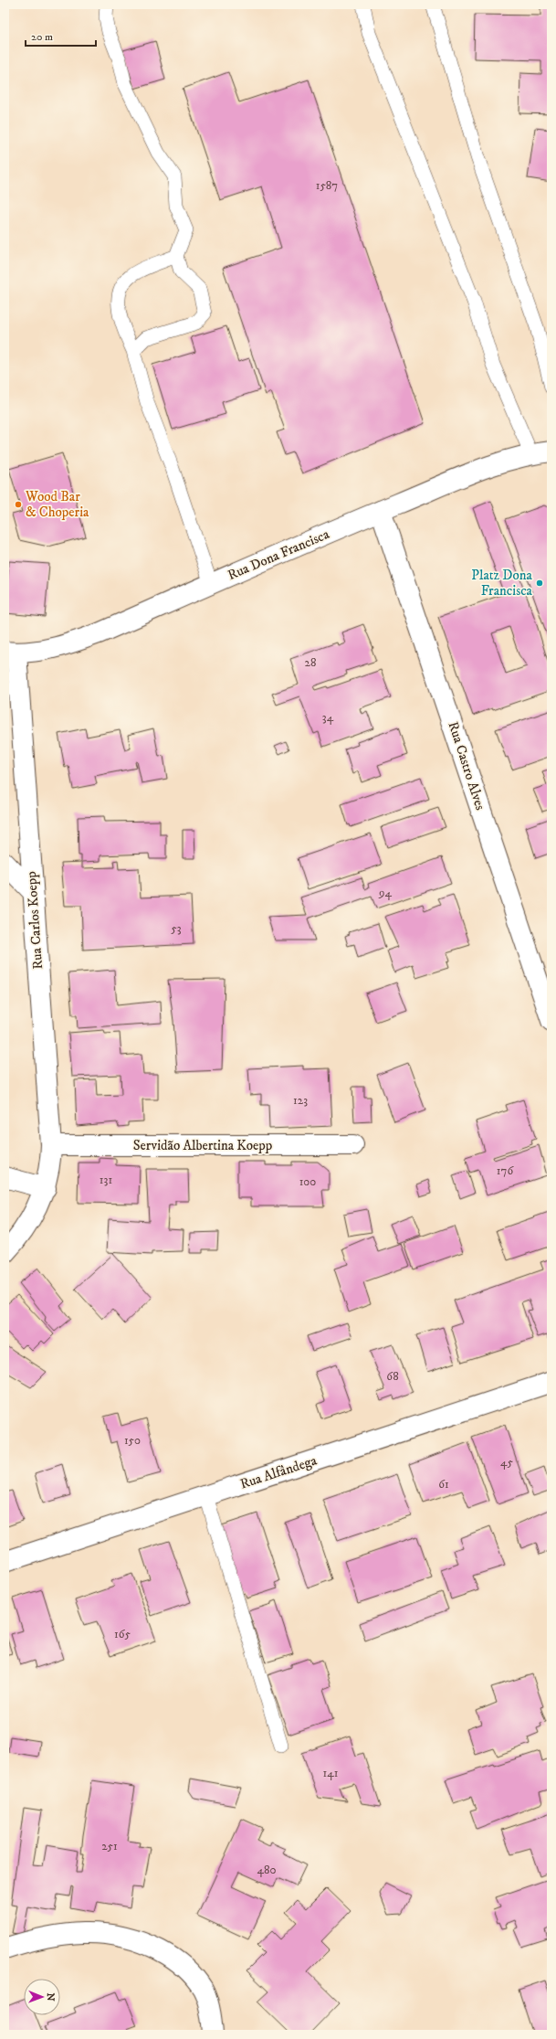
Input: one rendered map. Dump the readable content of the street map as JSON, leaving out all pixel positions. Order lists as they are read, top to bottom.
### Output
{
  "streets": {
    "street": [
      "Rua Dona Francisca",
      "Rua Castro Alves",
      "Rua Carlos Koepp",
      "Servidão Albertina Koepp",
      "Rua Alfândega"
    ]
  },
  "crossings": [
    ["Rua Dona Francisca", "Rua Castro Alves"],
    ["Rua Dona Francisca", "Rua Carlos Koepp"],
    ["Rua Carlos Koepp", "Servidão Albertina Koepp"]
  ],
  "places": ["Wood Bar & Choperia", "Platz Dona Francisca"],
  "house_numbers": [
    "1587",
    "28",
    "34",
    "94",
    "53",
    "123",
    "176",
    "131",
    "100",
    "68",
    "150",
    "45",
    "61",
    "165",
    "141",
    "251",
    "480"
  ],
  "scale_bar": "20 m",
  "north": "right"
}
